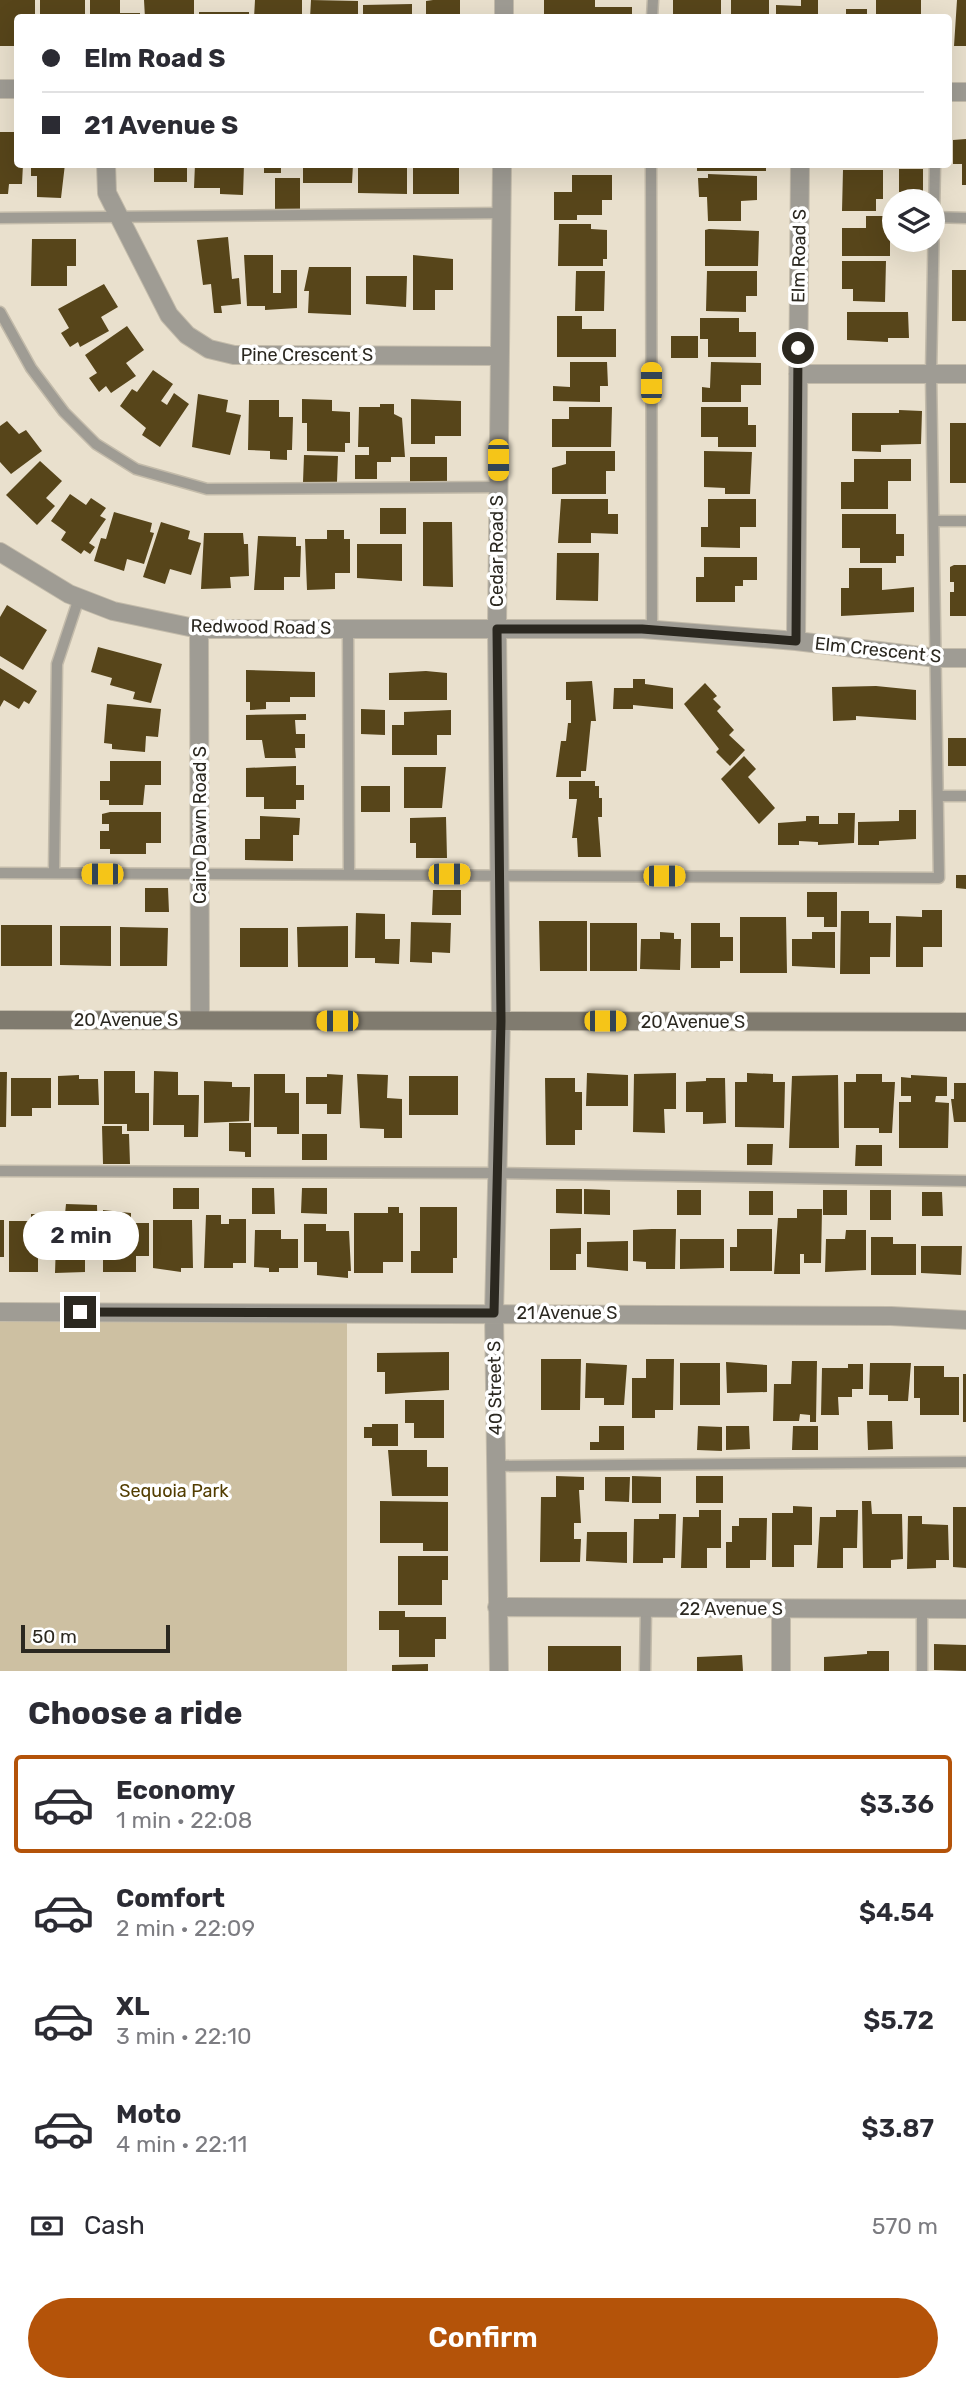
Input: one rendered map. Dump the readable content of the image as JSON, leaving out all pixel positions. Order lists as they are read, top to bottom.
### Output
{
  "streets": {
    "street": [
      "Elm Road S",
      "Pine Crescent S",
      "Cedar Road S",
      "Redwood Road S",
      "Elm Crescent S",
      "Cairo Dawn Road S",
      "20 Avenue S",
      "21 Avenue S",
      "40 Street S",
      "22 Avenue S"
    ]
  },
  "crossings": [
    ["Elm Road S", "Elm Crescent S"],
    ["Pine Crescent S", "Cedar Road S"],
    ["Cedar Road S", "Redwood Road S"],
    ["Cedar Road S", "Elm Crescent S"],
    ["Cedar Road S", "20 Avenue S"],
    ["Cedar Road S", "40 Street S"],
    ["Redwood Road S", "Elm Crescent S"],
    ["Redwood Road S", "Cairo Dawn Road S"],
    ["Cairo Dawn Road S", "20 Avenue S"],
    ["20 Avenue S", "40 Street S"],
    ["21 Avenue S", "40 Street S"],
    ["40 Street S", "22 Avenue S"]
  ],
  "parks": ["Sequoia Park"],
  "scale_bar": "50 m",
  "page": {
    "banner": ["Elm Road S", "21 Avenue S"],
    "bubble": "2 min",
    "scale": "50 m",
    "heading": "Choose a ride",
    "list": [
      {
        "name": "Economy",
        "note": "1 min · 22:08",
        "value": "$3.36"
      },
      {
        "name": "Comfort",
        "note": "2 min · 22:09",
        "value": "$4.54"
      },
      {
        "name": "XL",
        "note": "3 min · 22:10",
        "value": "$5.72"
      },
      {
        "name": "Moto",
        "note": "4 min · 22:11",
        "value": "$3.87"
      }
    ],
    "pay": ["Cash", "570 m"],
    "buttons": "Confirm"
  }
}
